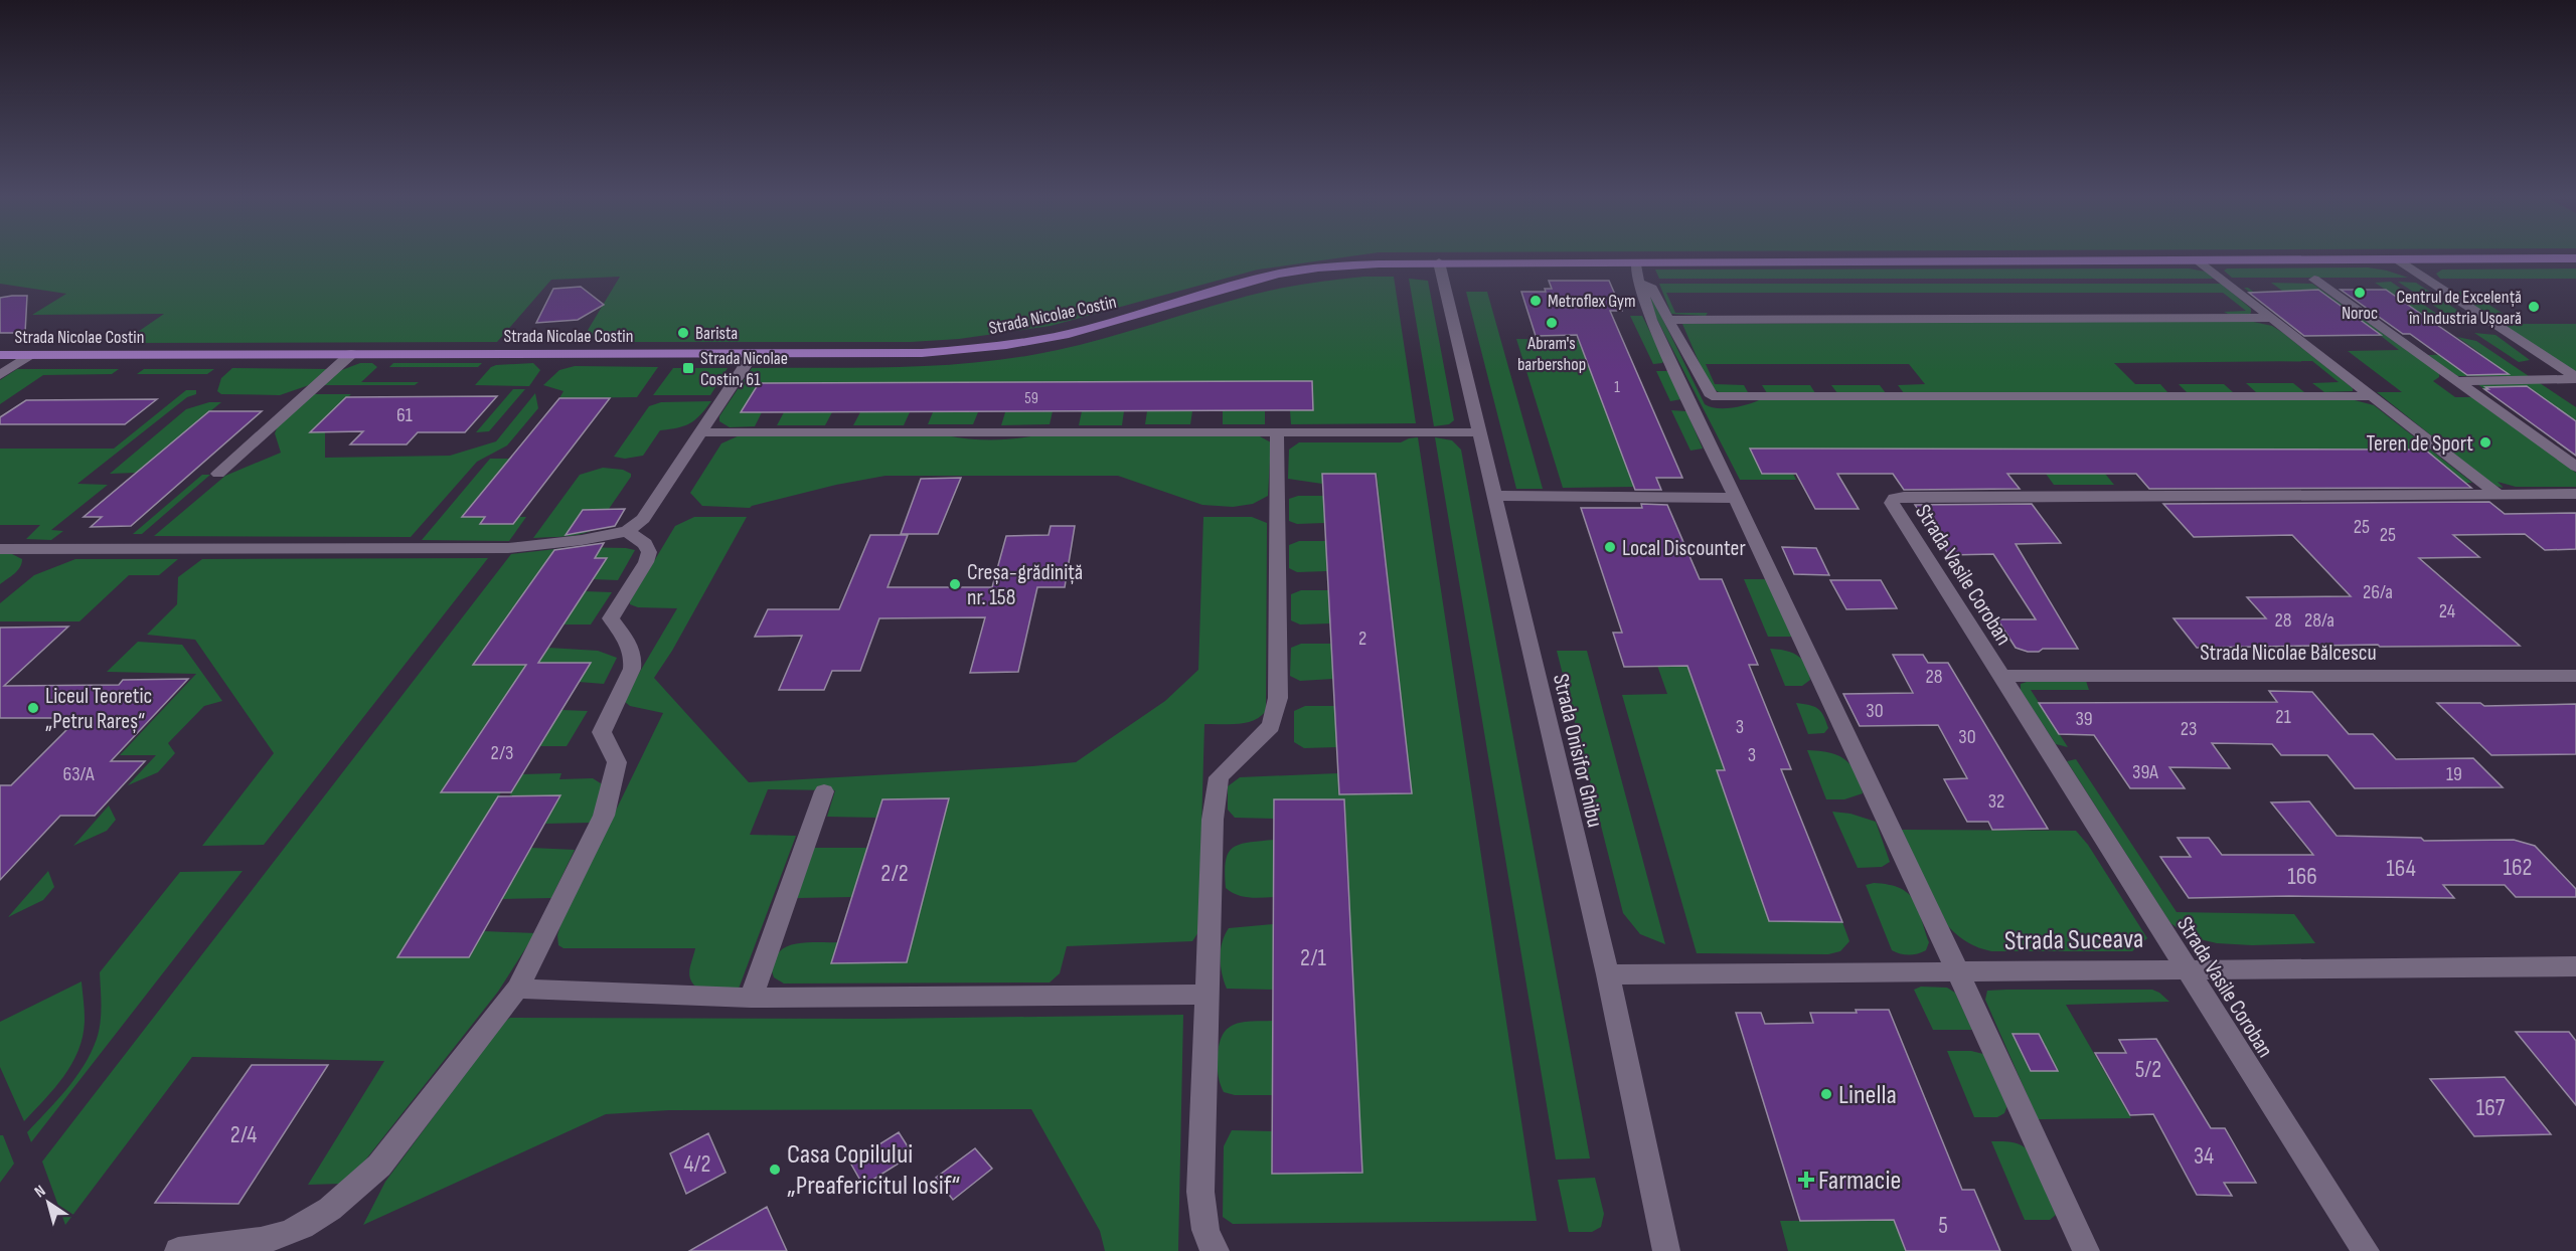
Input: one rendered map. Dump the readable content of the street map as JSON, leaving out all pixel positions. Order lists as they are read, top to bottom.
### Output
{
  "streets": {
    "main road": ["Strada Nicolae Costin"],
    "street": [
      "Strada Vasile Coroban",
      "Strada Nicolae Bălcescu",
      "Strada Onisifor Ghibu",
      "Strada Suceava"
    ]
  },
  "crossings": [
    ["Strada Nicolae Costin", "Strada Onisifor Ghibu"],
    ["Strada Vasile Coroban", "Strada Nicolae Bălcescu"],
    ["Strada Vasile Coroban", "Strada Suceava"],
    ["Strada Onisifor Ghibu", "Strada Suceava"]
  ],
  "places": {
    "other": [
      "Noroc",
      "Metroflex Gym",
      "Centrul de Excelență în Industria Ușoară",
      "Abram's barbershop",
      "Barista",
      "Teren de Sport",
      "Local Discounter",
      "Creșa-grădiniță nr. 158",
      "Liceul Teoretic „Petru Rareș“",
      "Linella",
      "Casa Copilului „Preafericitul Iosif“"
    ],
    "transit": ["Strada Nicolae Costin, 61"],
    "health": ["Farmacie"]
  },
  "house_numbers": [
    "1",
    "59",
    "61",
    "25",
    "25",
    "26/a",
    "24",
    "28",
    "28/a",
    "2",
    "28",
    "30",
    "21",
    "39",
    "3",
    "23",
    "30",
    "2/3",
    "3",
    "39A",
    "63/A",
    "19",
    "32",
    "162",
    "164",
    "2/2",
    "166",
    "2/1",
    "5/2",
    "167",
    "2/4",
    "34",
    "4/2",
    "5"
  ],
  "north": "top left"
}
